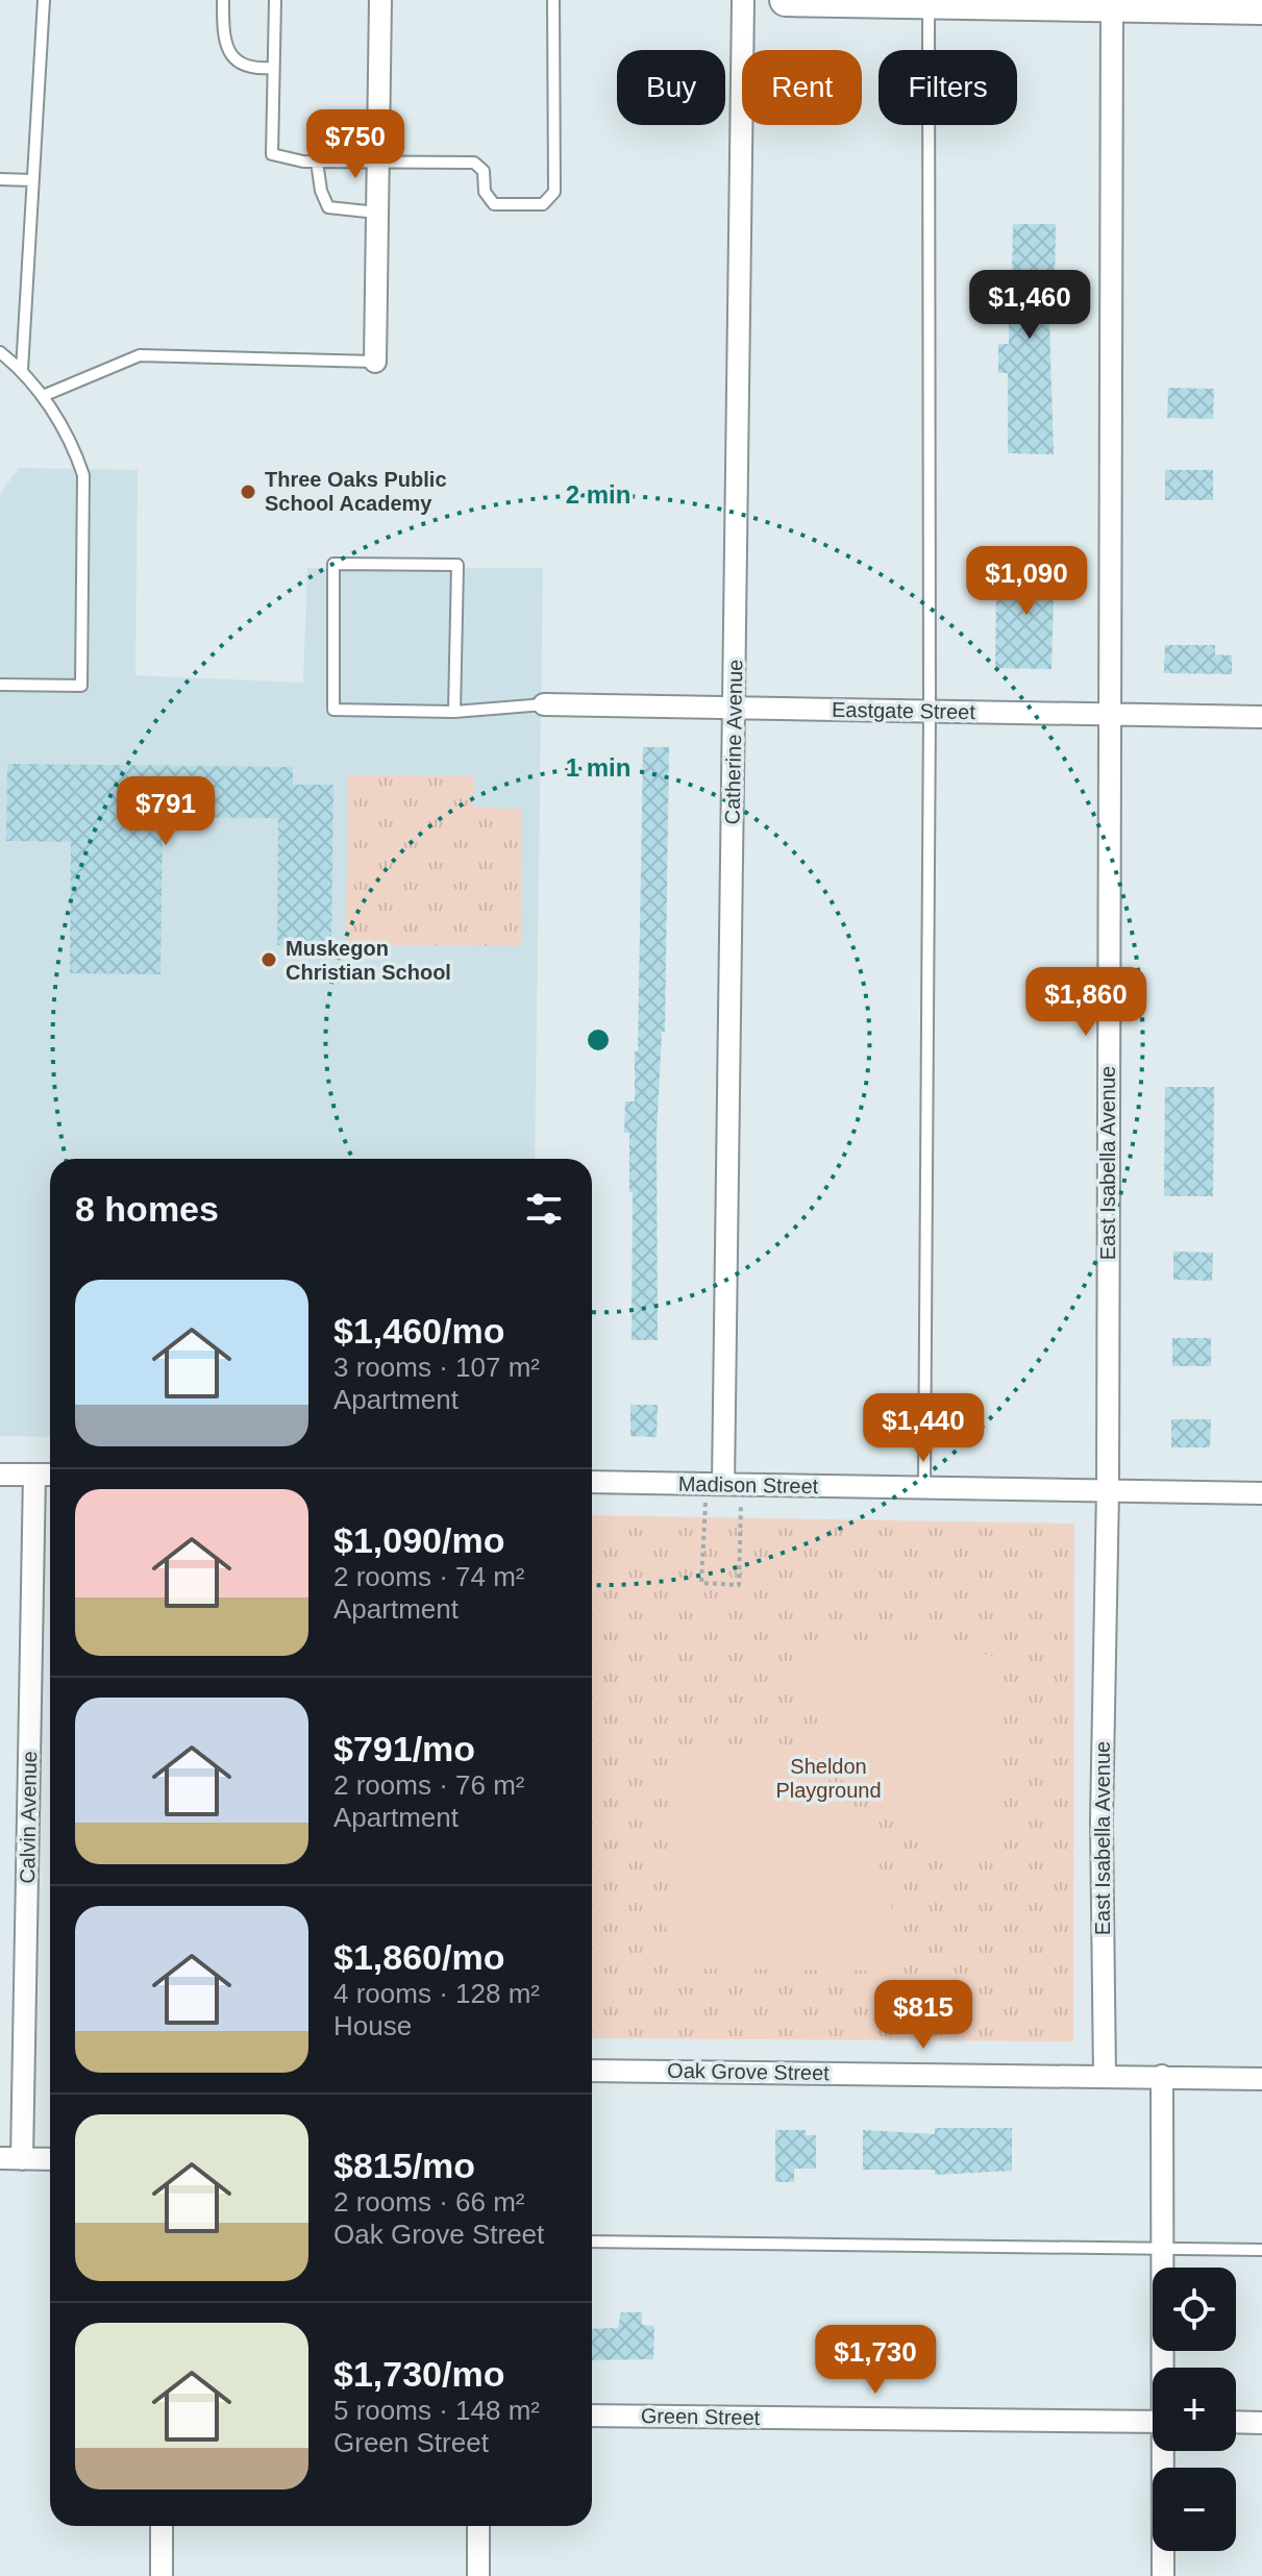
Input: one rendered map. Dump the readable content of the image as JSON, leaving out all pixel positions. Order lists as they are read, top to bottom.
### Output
{
  "streets": {
    "street": [
      "Eastgate Street",
      "Catherine Avenue",
      "East Isabella Avenue",
      "Madison Street",
      "Calvin Avenue",
      "Oak Grove Street",
      "Green Street"
    ]
  },
  "crossings": [
    ["Eastgate Street", "Catherine Avenue"],
    ["Eastgate Street", "East Isabella Avenue"],
    ["Catherine Avenue", "Madison Street"],
    ["East Isabella Avenue", "Madison Street"],
    ["East Isabella Avenue", "Oak Grove Street"]
  ],
  "parks": ["Sheldon Playground"],
  "places": ["Three Oaks Public School Academy", "Muskegon Christian School"],
  "page": {
    "chip": ["Buy", "Rent", "Filters"],
    "price": [
      "$750",
      "$1,460",
      "$1,090",
      "$791",
      "$1,860",
      "$1,440",
      "$815",
      "$1,730"
    ],
    "heading": "8 homes",
    "list": [
      {
        "name": "$1,460/mo",
        "note": "3 rooms · 107 m² · Apartment"
      },
      {
        "name": "$1,090/mo",
        "note": "2 rooms · 74 m² · Apartment"
      },
      {
        "name": "$791/mo",
        "note": "2 rooms · 76 m² · Apartment"
      },
      {
        "name": "$1,860/mo",
        "note": "4 rooms · 128 m² · House"
      },
      {
        "name": "$815/mo",
        "note": "2 rooms · 66 m² · Oak Grove Street"
      },
      {
        "name": "$1,730/mo",
        "note": "5 rooms · 148 m² · Green Street"
      }
    ],
    "map_buttons": ["+", "−"]
  },
  "rings": ["2 min", "1 min"]
}
